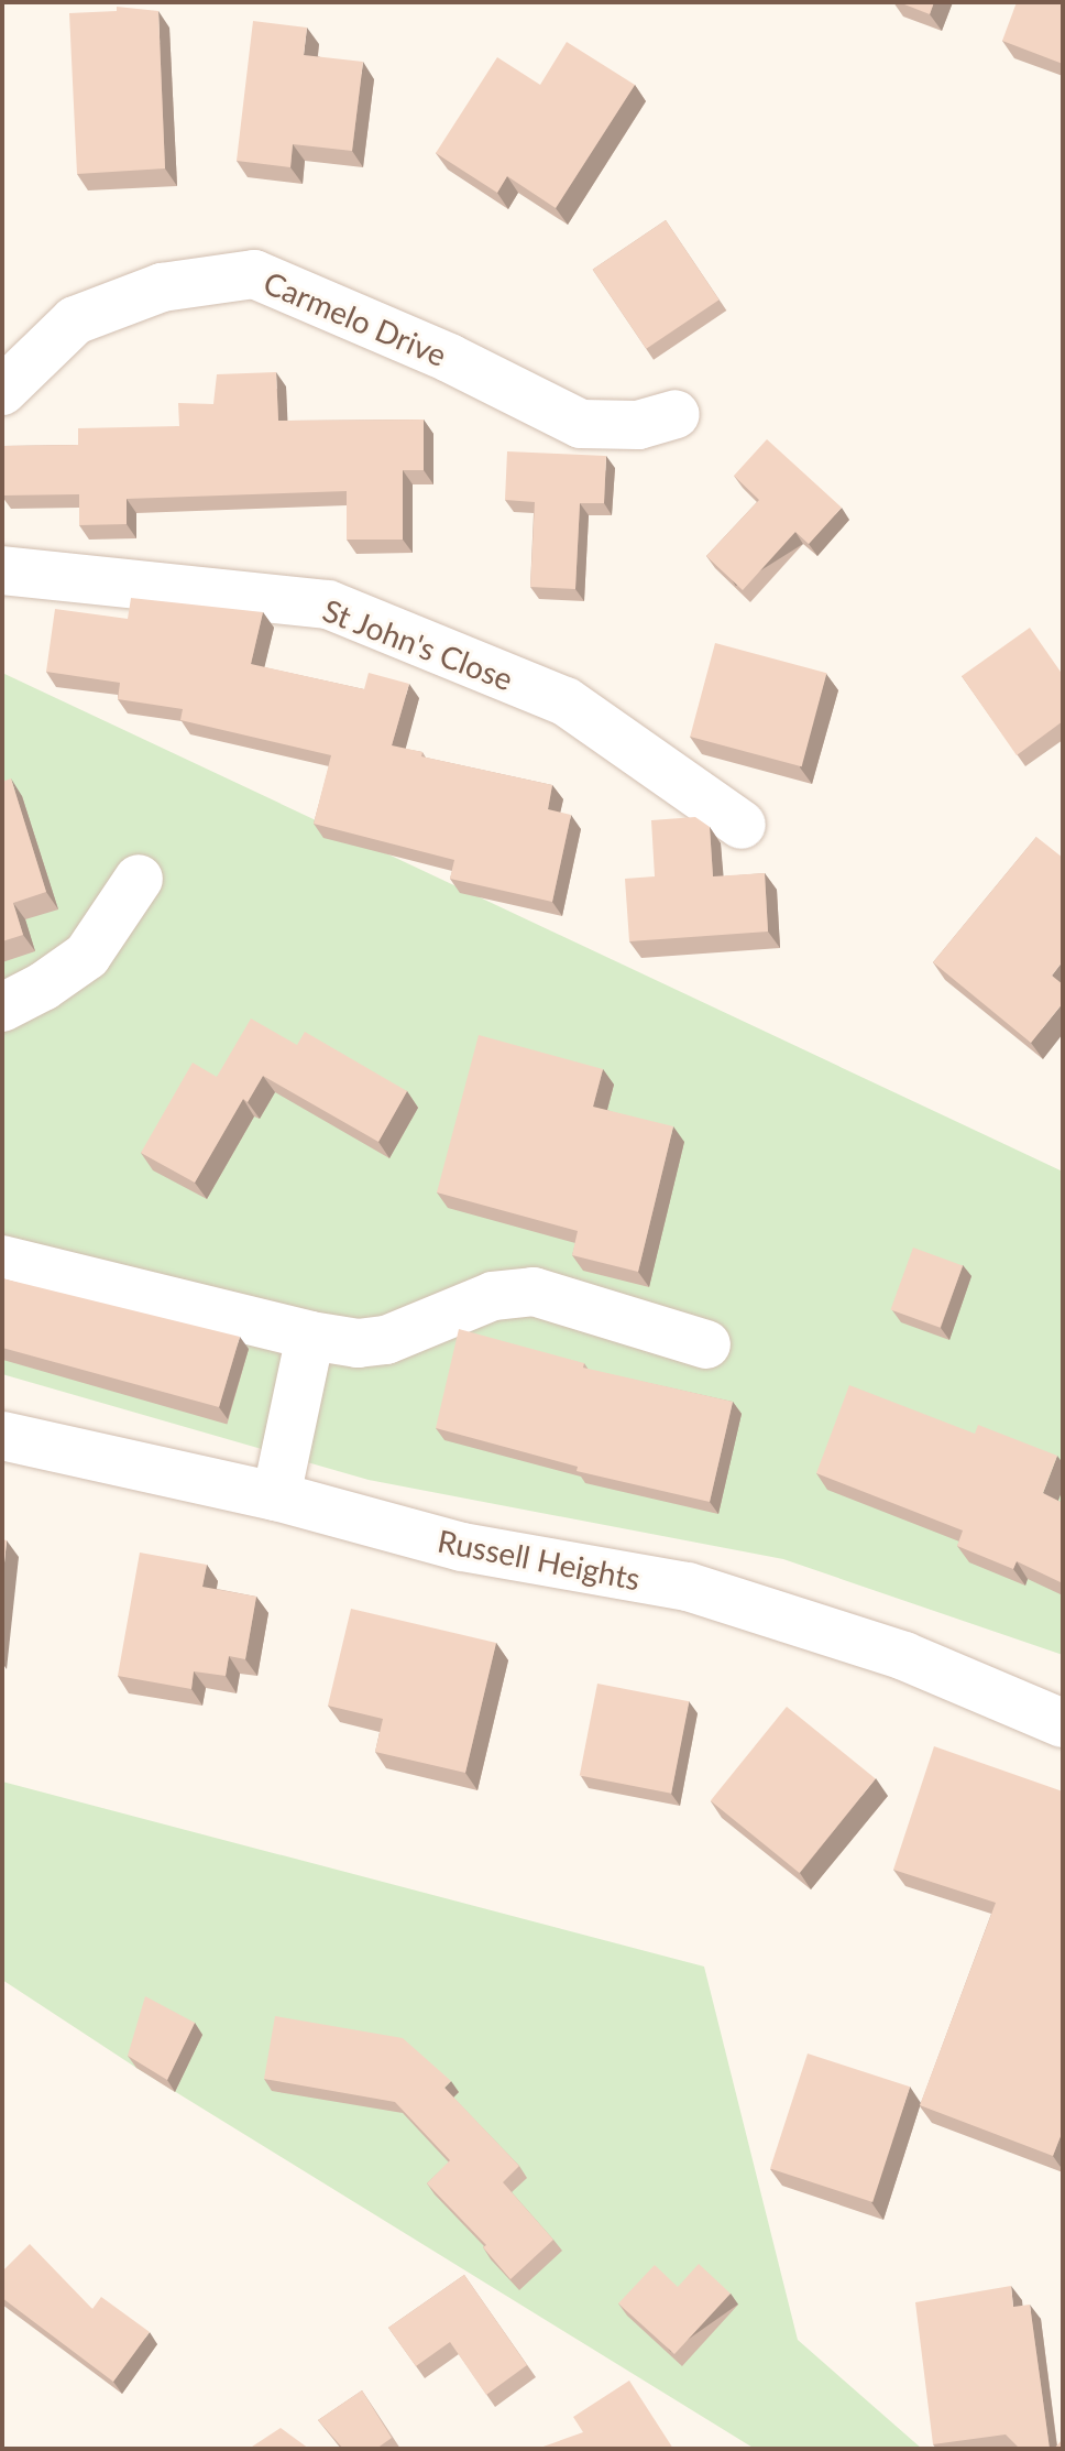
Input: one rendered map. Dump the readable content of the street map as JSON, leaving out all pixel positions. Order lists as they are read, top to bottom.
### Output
{
  "streets": {
    "street": ["Carmelo Drive", "St John's Close", "Russell Heights"]
  }
}
